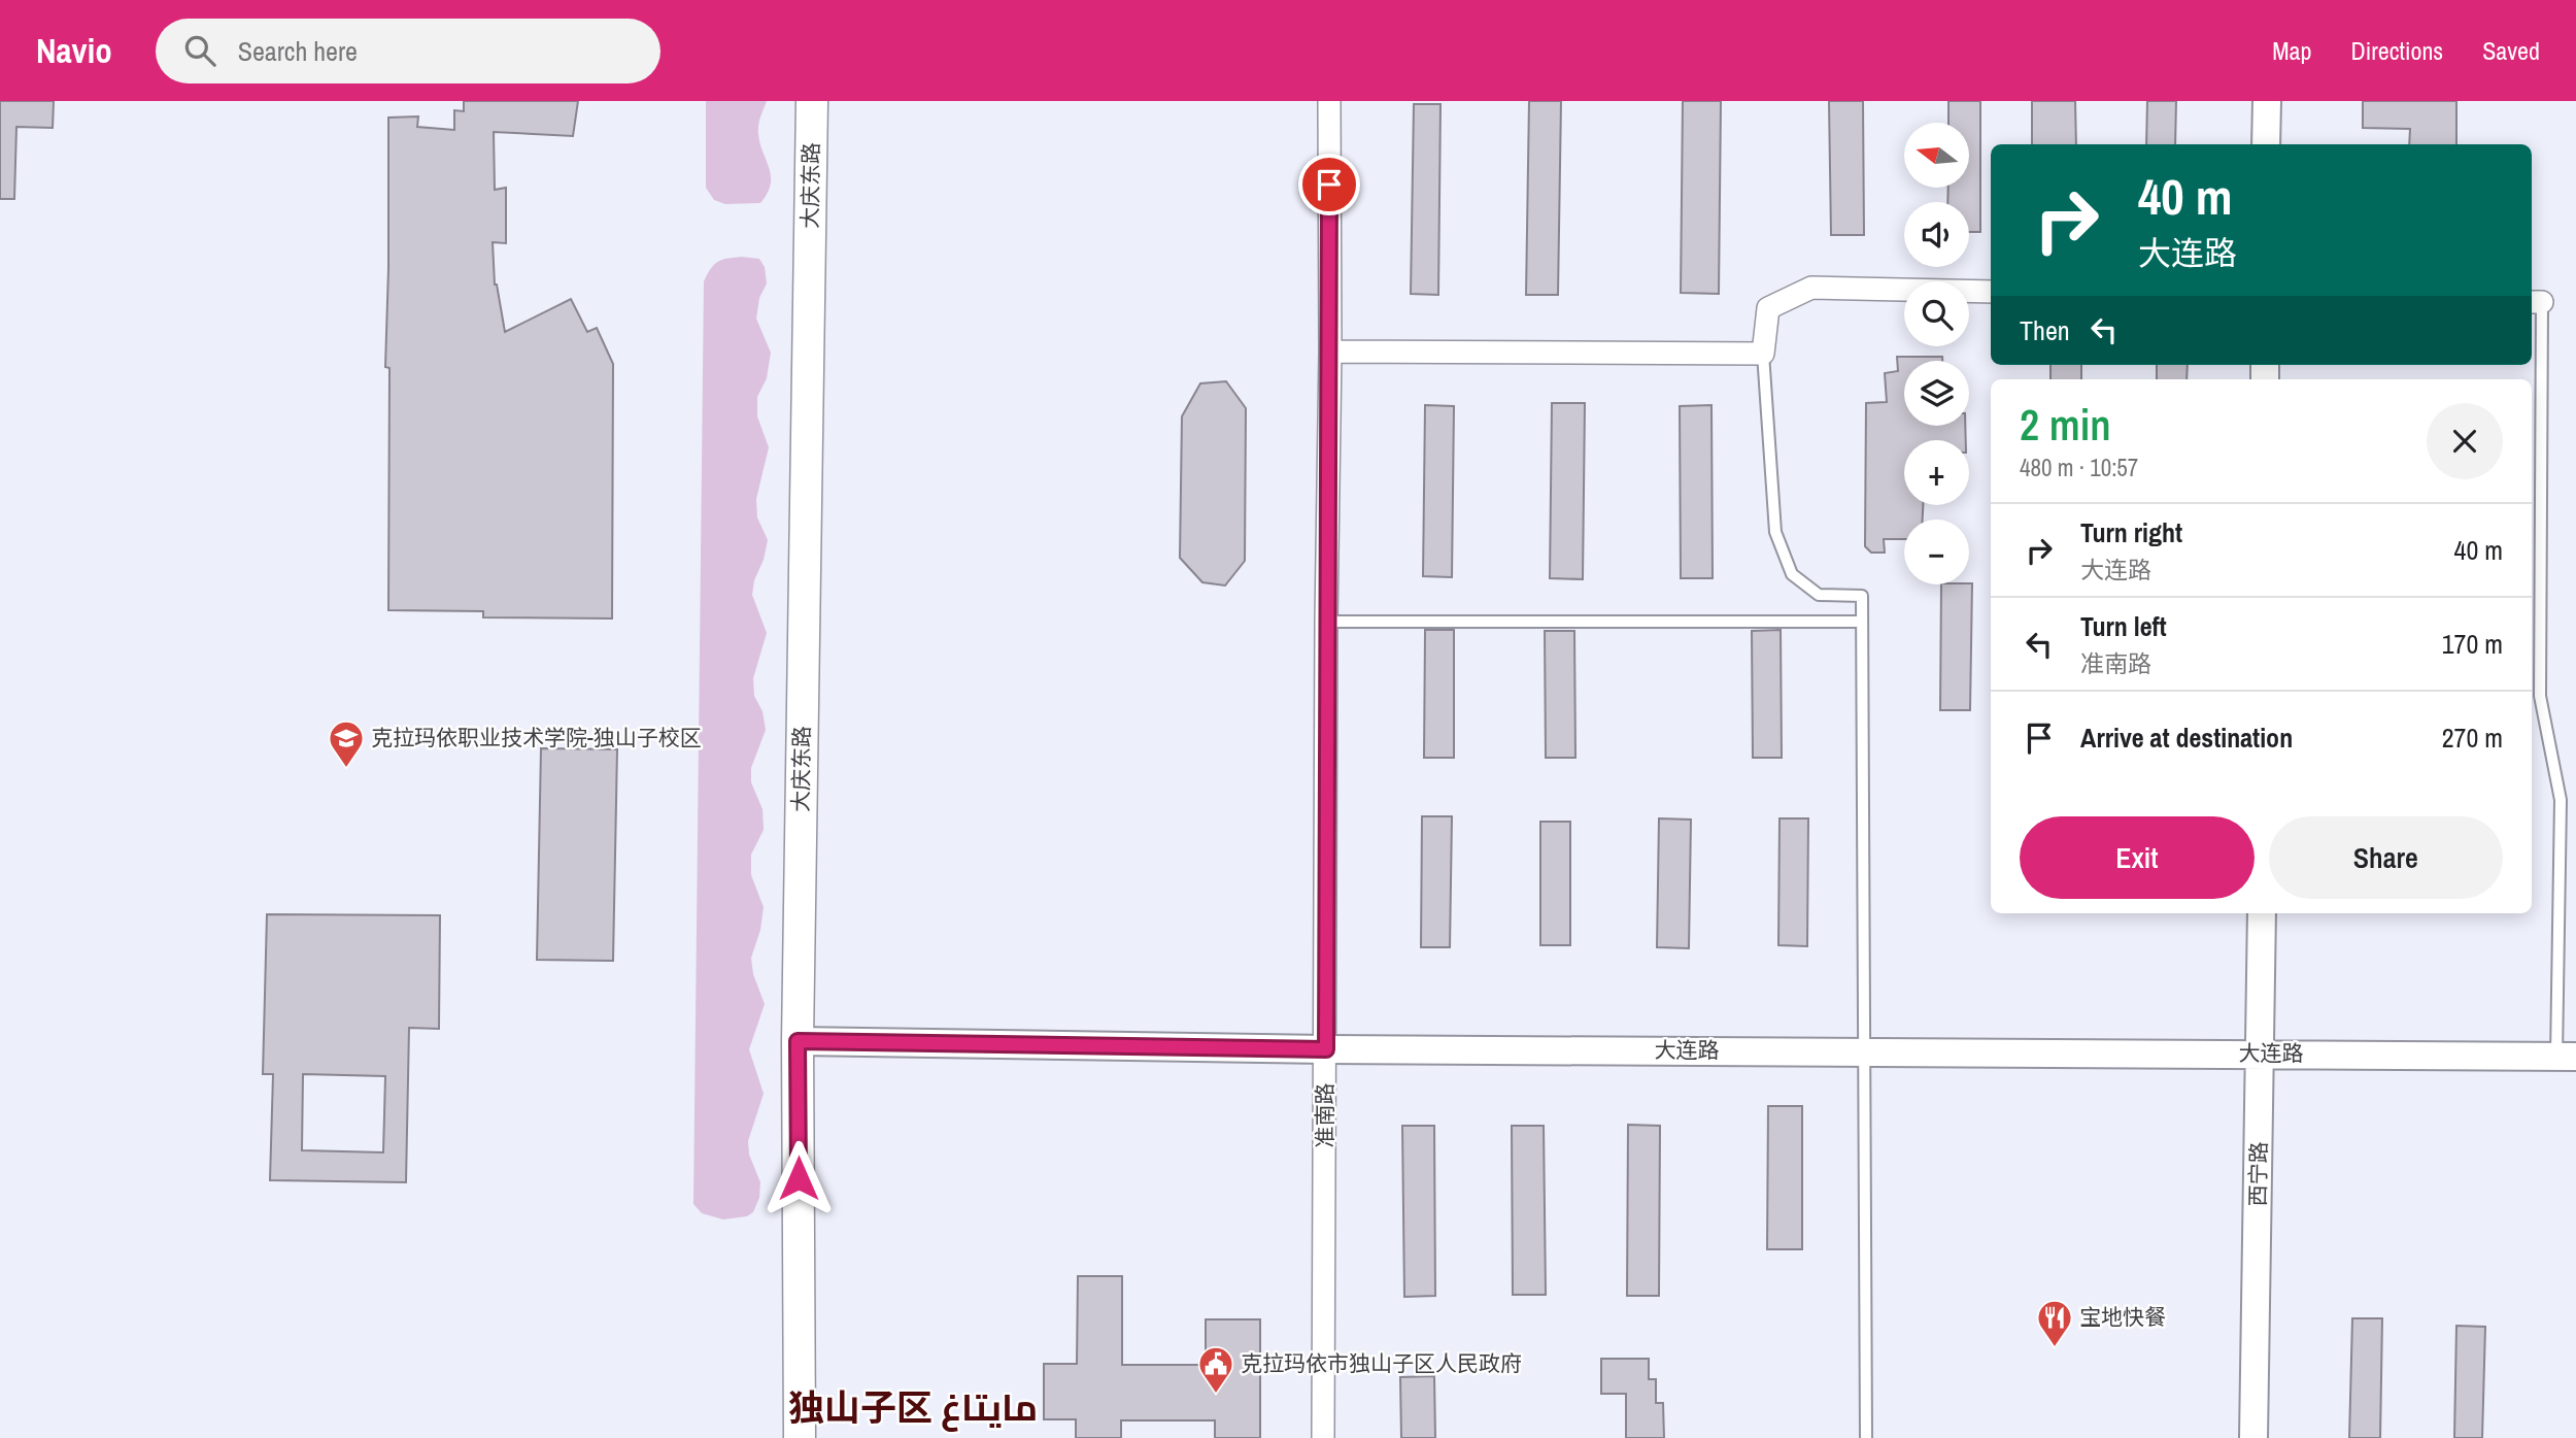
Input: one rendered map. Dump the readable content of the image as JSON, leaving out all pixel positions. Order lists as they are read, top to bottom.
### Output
{
  "streets": {
    "main road": ["大庆东路"],
    "street": ["大连路", "准南路", "西宁路"]
  },
  "crossings": [
    ["大庆东路", "大连路"],
    ["大连路", "准南路"],
    ["大连路", "西宁路"]
  ],
  "districts": ["独山子区 مايتاغ"],
  "places": {
    "school or university": ["克拉玛依职业技术学院-独山子校区"],
    "restaurant": ["宝地快餐"],
    "public building": ["克拉玛依市独山子区人民政府"]
  },
  "north": "left",
  "page": {
    "header": "Navio",
    "search": "Search here",
    "nav": ["Map", "Directions", "Saved"],
    "map_buttons": ["+", "−"],
    "turn": ["40 m", "大连路"],
    "then": "Then",
    "heading": ["2 min", "480 m · 10:57"],
    "list": [
      {
        "name": "Turn right",
        "note": "大连路",
        "value": "40 m"
      },
      {
        "name": "Turn left",
        "note": "准南路",
        "value": "170 m"
      },
      {
        "name": "Arrive at destination",
        "value": "270 m"
      }
    ],
    "buttons": ["Exit", "Share"]
  }
}
